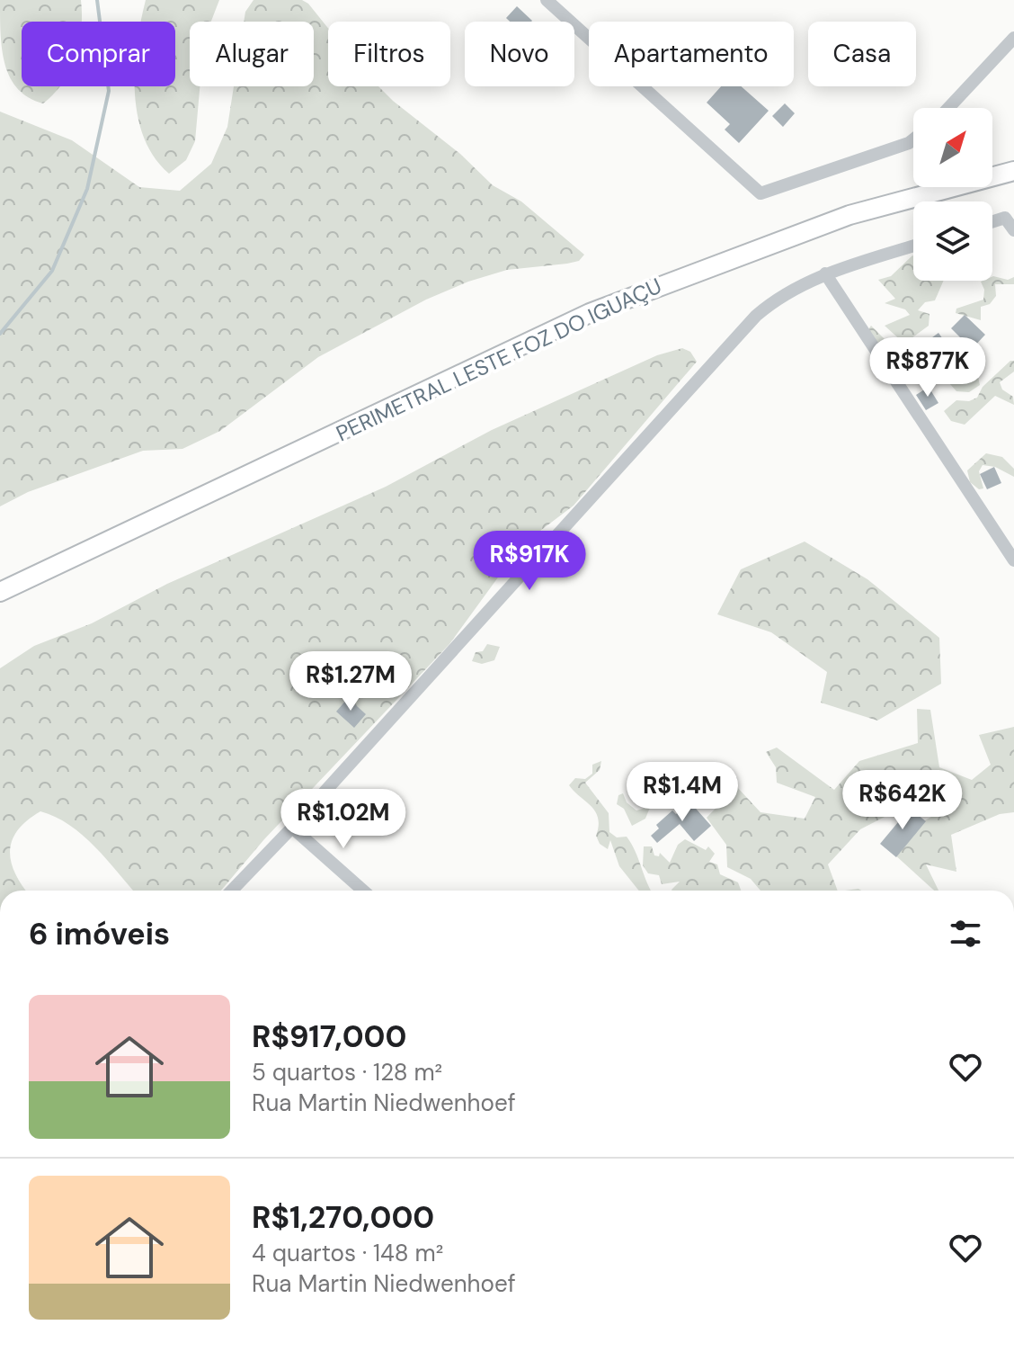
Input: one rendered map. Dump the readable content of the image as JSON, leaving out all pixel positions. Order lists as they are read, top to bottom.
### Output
{
  "streets": {
    "highway": ["PERIMETRAL LESTE FOZ DO IGUAÇU"]
  },
  "north": "top right",
  "page": {
    "chip": [
      "Comprar",
      "Alugar",
      "Filtros",
      "Novo",
      "Apartamento",
      "Casa"
    ],
    "price": [
      "R$877K",
      "R$917K",
      "R$1.27M",
      "R$1.4M",
      "R$642K",
      "R$1.02M"
    ],
    "heading": "6 imóveis",
    "list": [
      {
        "name": "R$917,000",
        "note": "5 quartos · 128 m² · Rua Martin Niedwenhoef"
      },
      {
        "name": "R$1,270,000",
        "note": "4 quartos · 148 m² · Rua Martin Niedwenhoef"
      }
    ]
  }
}
